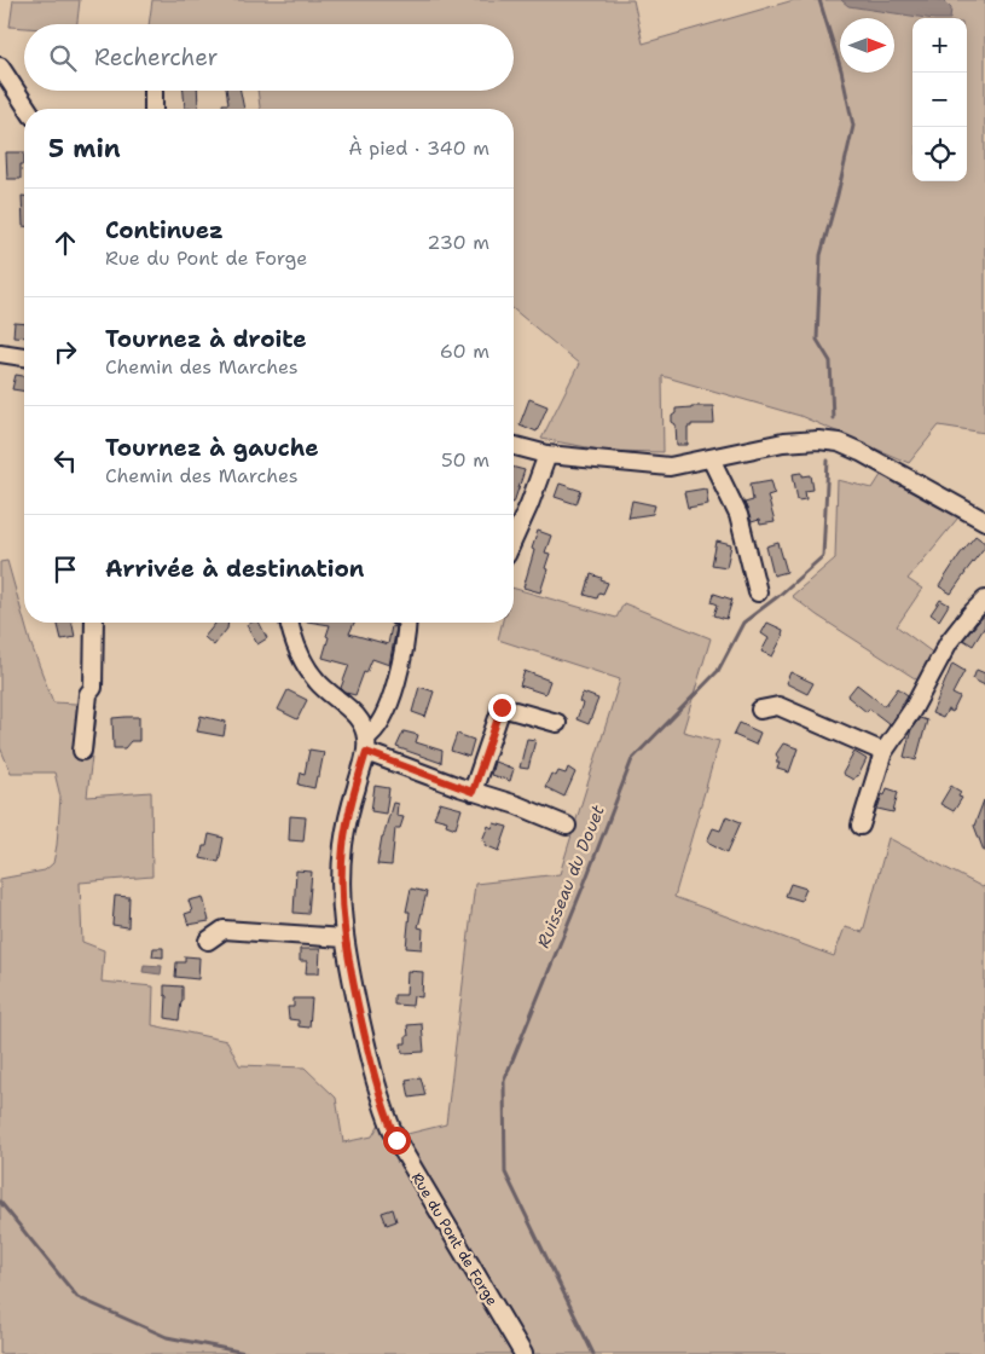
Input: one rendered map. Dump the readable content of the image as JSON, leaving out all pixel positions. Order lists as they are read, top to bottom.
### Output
{
  "streets": {
    "street": ["Rue du Pont de Forge"]
  },
  "water": ["Ruisseau du Douet"],
  "north": "right",
  "page": {
    "map_buttons": ["+", "−"],
    "search": "Rechercher",
    "heading": ["5 min", "À pied · 340 m"],
    "list": [
      ["Continuez", "Rue du Pont de Forge", "230 m"],
      ["Tournez à droite", "Chemin des Marches", "60 m"],
      ["Tournez à gauche", "Chemin des Marches", "50 m"],
      "Arrivée à destination"
    ]
  }
}
